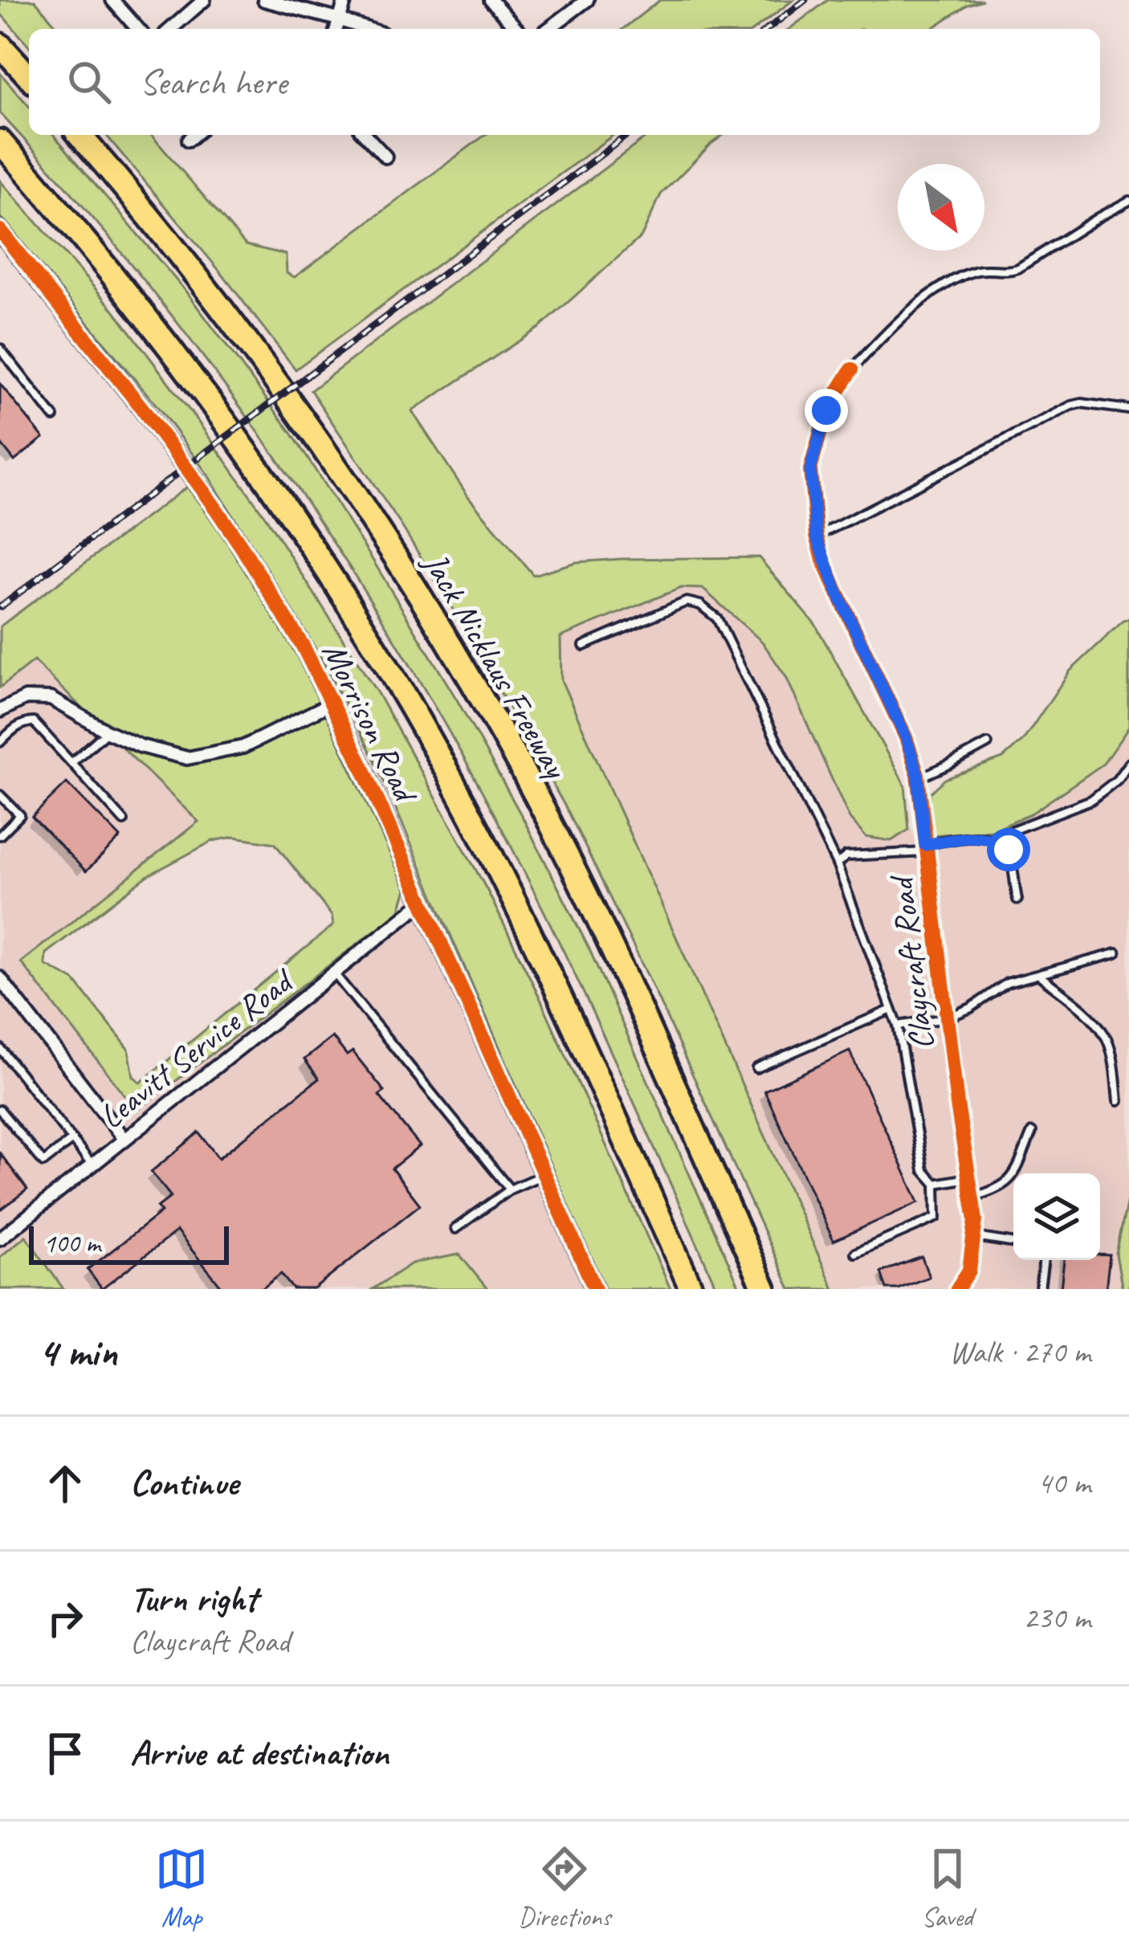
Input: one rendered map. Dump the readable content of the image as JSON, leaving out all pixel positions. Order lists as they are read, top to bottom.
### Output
{
  "streets": {
    "highway": ["Jack Nicklaus Freeway"],
    "street": ["Morrison Road", "Claycraft Road", "Leavitt Service Road"]
  },
  "crossings": [
    ["Morrison Road", "Leavitt Service Road"]
  ],
  "scale_bar": "100 m",
  "north": "bottom right",
  "page": {
    "search": "Search here",
    "scale": "100 m",
    "heading": ["4 min", "Walk · 270 m"],
    "list": [
      ["Continue", "40 m"],
      ["Turn right", "Claycraft Road", "230 m"],
      "Arrive at destination"
    ],
    "nav": ["Map", "Directions", "Saved"]
  }
}
